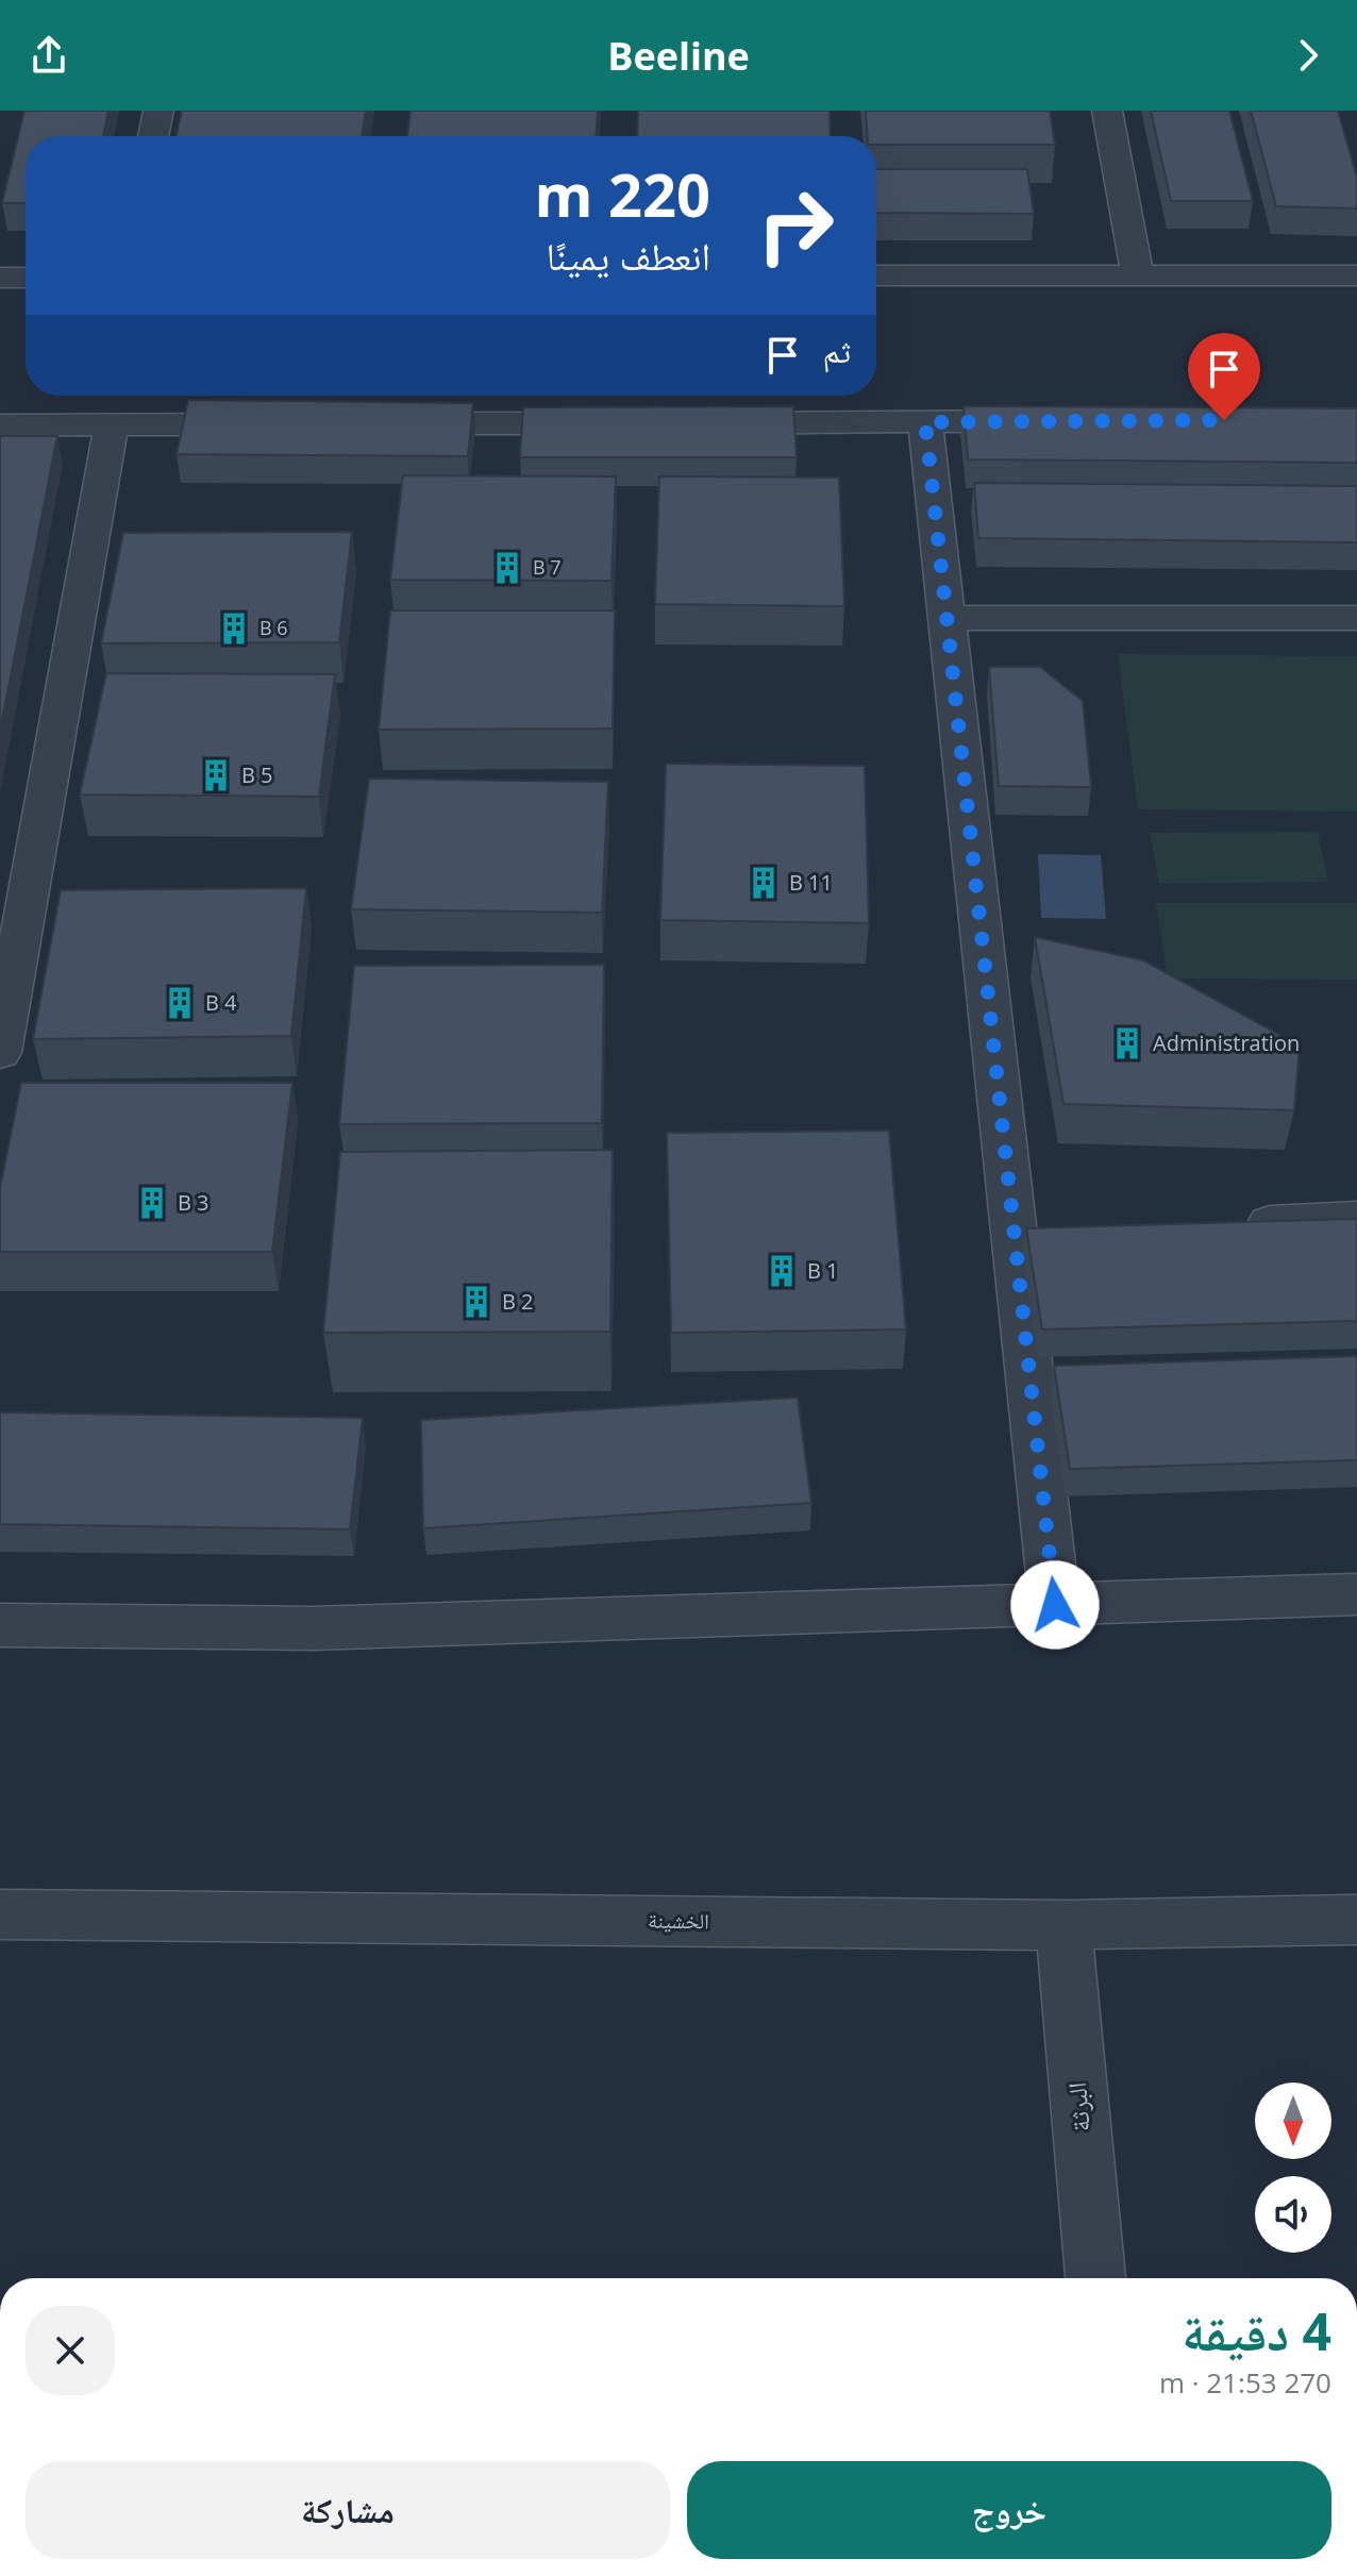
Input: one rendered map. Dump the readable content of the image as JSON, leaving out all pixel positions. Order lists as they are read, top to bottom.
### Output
{
  "streets": {
    "street": ["الخشينة", "البرثة"]
  },
  "crossings": [
    ["الخشينة", "البرثة"]
  ],
  "places": {
    "building": [
      "B 7",
      "B 6",
      "B 5",
      "B 11",
      "B 4",
      "Administration",
      "B 3",
      "B 1",
      "B 2"
    ]
  },
  "north": "bottom",
  "page": {
    "header": "Beeline",
    "turn": ["220 m", "انعطف يمينًا"],
    "then": "ثم",
    "heading": ["4 دقيقة", "270 m · 21:53"],
    "buttons": ["خروج", "مشاركة"]
  }
}
